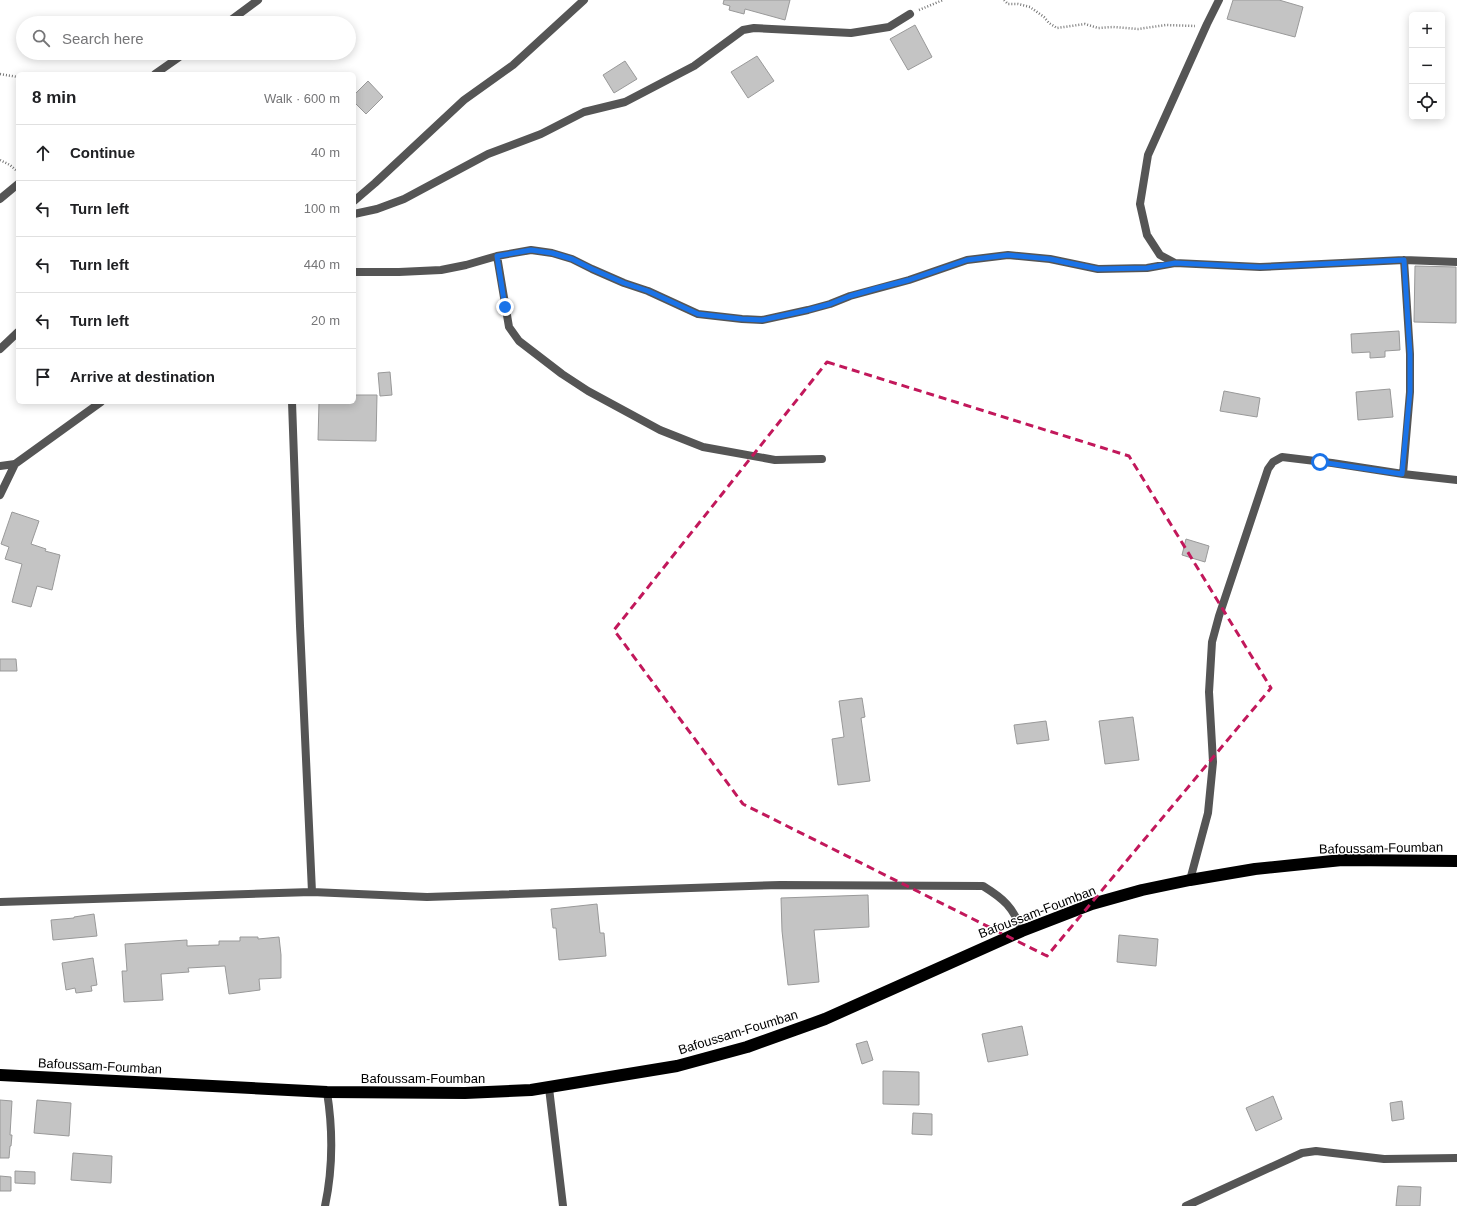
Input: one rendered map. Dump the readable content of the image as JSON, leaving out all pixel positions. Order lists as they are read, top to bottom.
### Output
{
  "streets": {
    "highway": ["Bafoussam-Foumban"]
  },
  "page": {
    "map_buttons": ["+", "−"],
    "search": "Search here",
    "heading": ["8 min", "Walk · 600 m"],
    "list": [
      ["Continue", "40 m"],
      ["Turn left", "100 m"],
      ["Turn left", "440 m"],
      ["Turn left", "20 m"],
      "Arrive at destination"
    ]
  }
}
